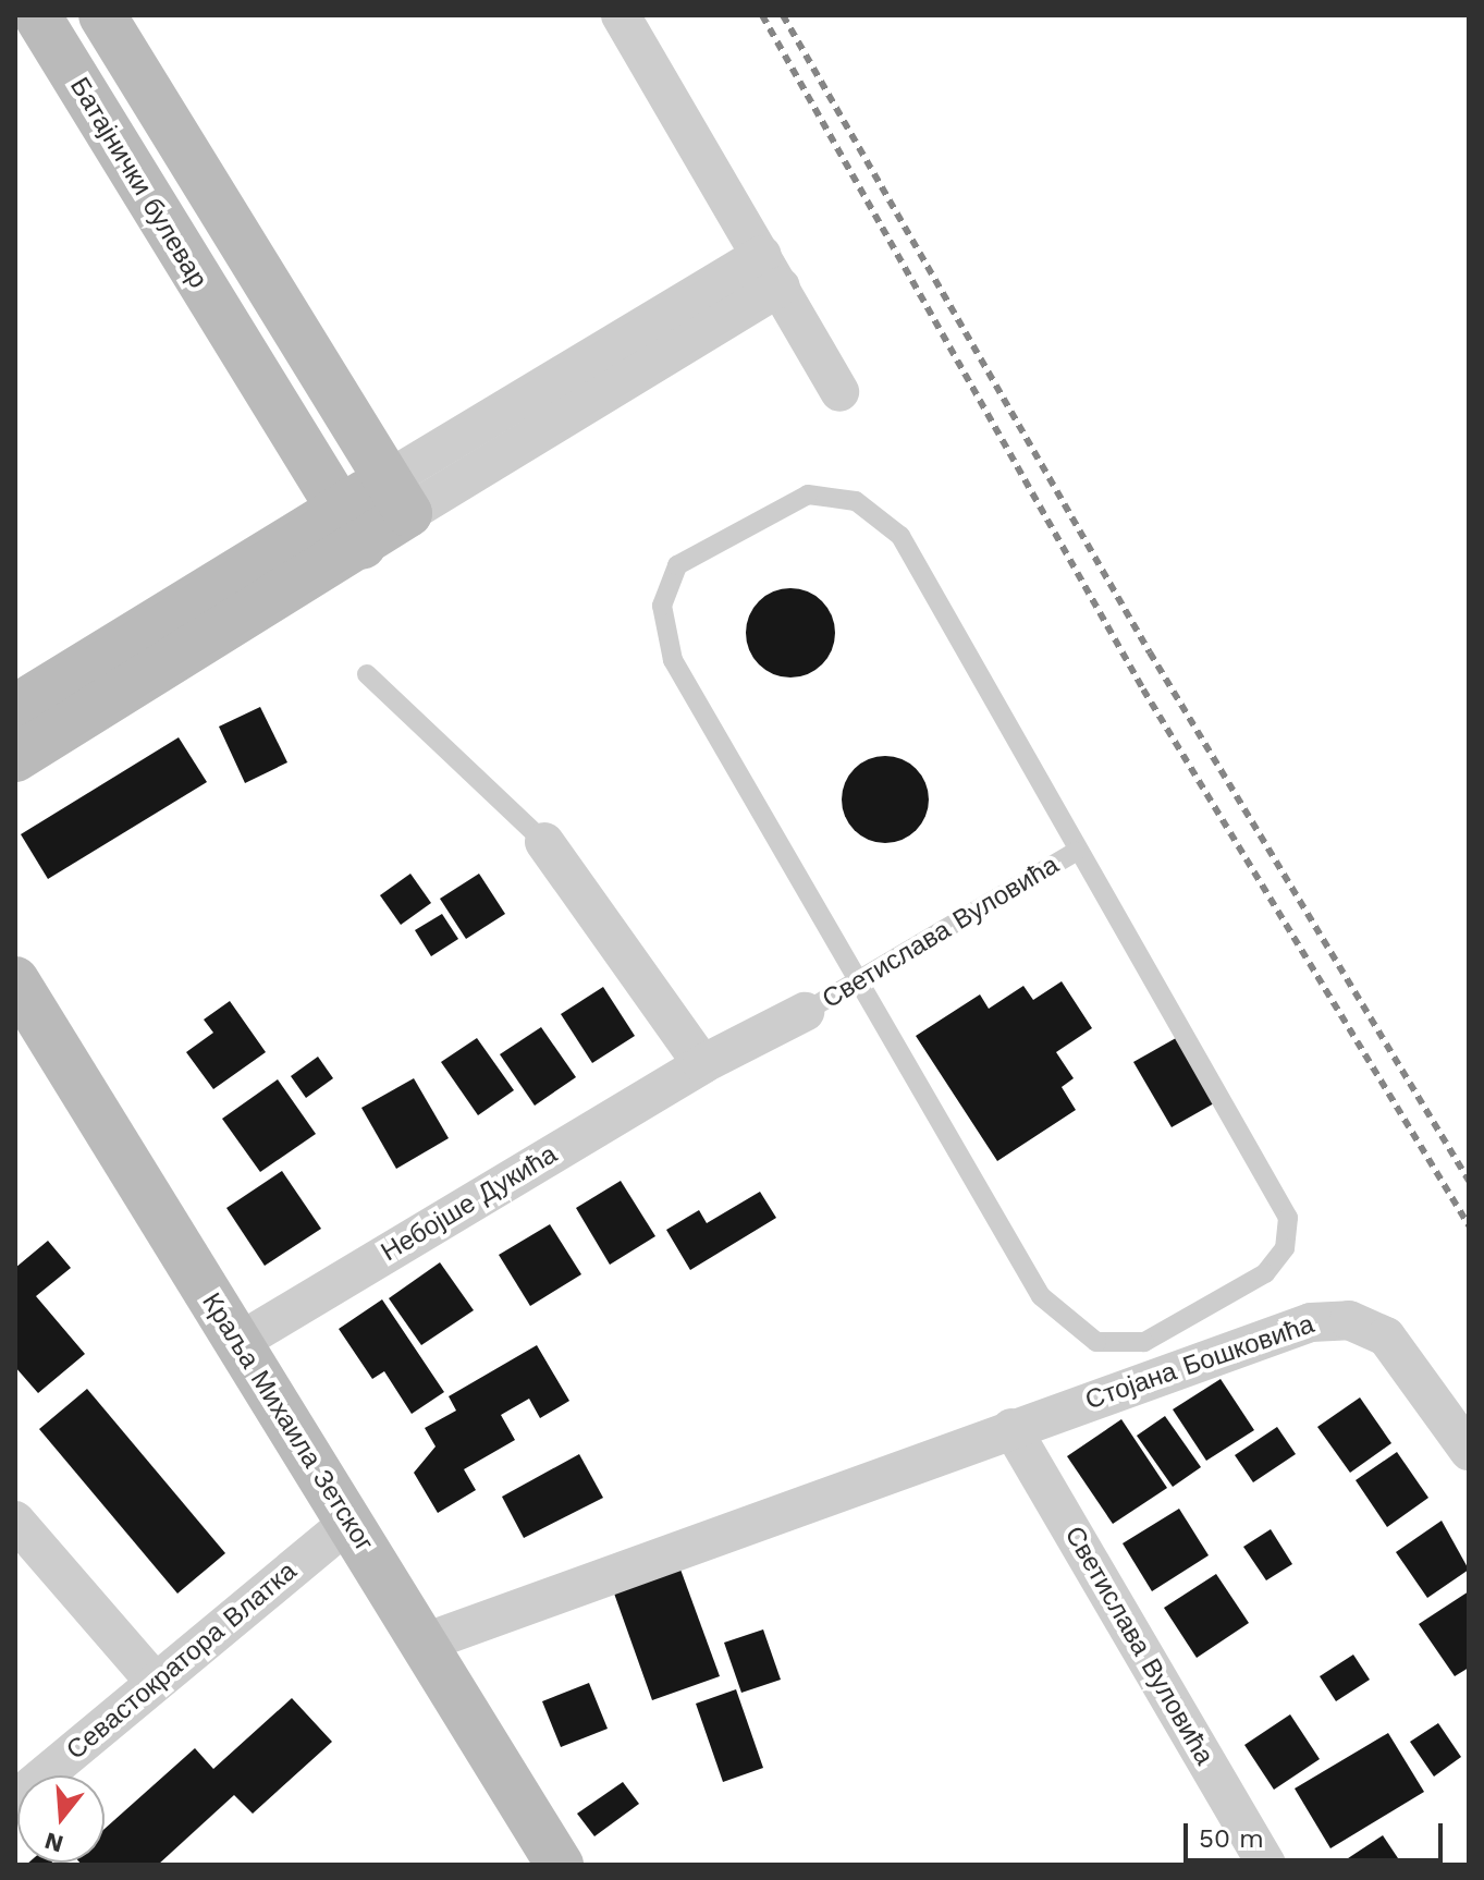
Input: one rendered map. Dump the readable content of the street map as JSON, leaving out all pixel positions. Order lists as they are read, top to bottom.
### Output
{
  "streets": {
    "street": [
      "Батајнички булевар",
      "Светислава Вуловића",
      "Небојше Дукића",
      "Стојана Бошковића",
      "Краља Михаила Зетског",
      "Севастократора Влатка"
    ]
  },
  "crossings": [
    ["Светислава Вуловића", "Небојше Дукића"],
    ["Светислава Вуловића", "Стојана Бошковића"],
    ["Небојше Дукића", "Краља Михаила Зетског"],
    ["Стојана Бошковића", "Краља Михаила Зетског"],
    ["Краља Михаила Зетског", "Севастократора Влатка"]
  ],
  "scale_bar": "50 m",
  "north": "bottom"
}
